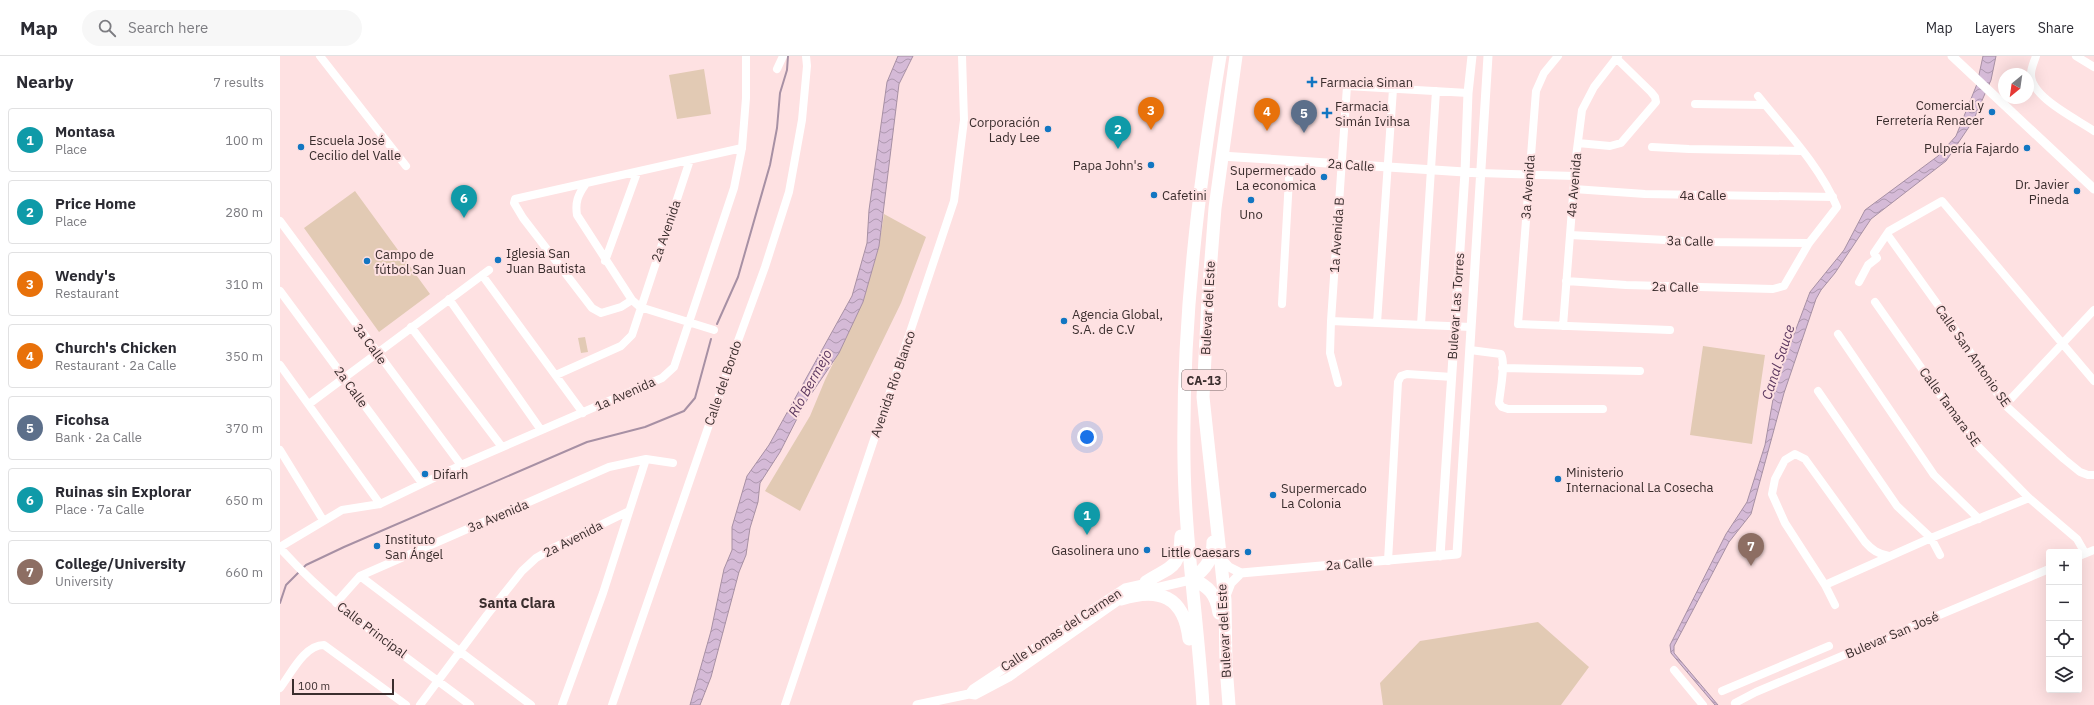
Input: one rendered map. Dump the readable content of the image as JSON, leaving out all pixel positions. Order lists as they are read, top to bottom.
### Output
{
  "streets": {
    "highway": ["Bulevar del Este", "CA-13"],
    "street": [
      "2a Calle",
      "4a Avenida",
      "3a Avenida",
      "4a Calle",
      "2a Avenida",
      "1a Avenida B",
      "3a Calle",
      "Bulevar Las Torres",
      "Calle San Antonio SE",
      "Calle del Bordo",
      "Avenida Río Blanco",
      "1a Avenida",
      "Calle Tamara SE",
      "Calle Principal",
      "Calle Lomas del Carmen",
      "Bulevar San José"
    ]
  },
  "crossings": [
    ["2a Calle", "4a Avenida"],
    ["2a Calle", "1a Avenida B"],
    ["2a Calle", "3a Calle"],
    ["2a Calle", "Bulevar Las Torres"],
    ["2a Calle", "Bulevar del Este"],
    ["2a Calle", "1a Avenida"],
    ["4a Avenida", "3a Avenida"],
    ["4a Avenida", "4a Calle"],
    ["4a Avenida", "3a Calle"],
    ["3a Avenida", "Calle Principal"],
    ["2a Avenida", "Calle Principal"],
    ["3a Calle", "1a Avenida"],
    ["1a Avenida", "Calle Principal"]
  ],
  "districts": ["Santa Clara"],
  "water": ["Canal Sauce", "Río Bermejo"],
  "places": {
    "health": ["Farmacia Siman", "Farmacia Simán Ivihsa"],
    "other": [
      "Comercial y Ferretería Renacer",
      "Corporación Lady Lee",
      "Escuela José Cecilio del Valle",
      "Pulpería Fajardo",
      "Papa John's",
      "Supermercado La economica",
      "Dr. Javier Pineda",
      "Cafetini",
      "Uno",
      "Iglesia San Juan Bautista",
      "Campo de fútbol San Juan",
      "Agencia Global, S.A. de C.V",
      "Difarh",
      "Ministerio Internacional La Cosecha",
      "Supermercado La Colonia",
      "Instituto San Ángel",
      "Gasolinera uno",
      "Little Caesars"
    ]
  },
  "scale_bar": "100 m",
  "north": "bottom left",
  "page": {
    "header": "Map",
    "search": "Search here",
    "nav": ["Map", "Layers", "Share"],
    "heading": ["Nearby", "7 results"],
    "pins": [
      "3",
      "4",
      "5",
      "2",
      "6",
      "1",
      "7"
    ],
    "list": [
      {
        "mark": "1",
        "name": "Montasa",
        "note": "Place",
        "value": "100 m"
      },
      {
        "mark": "2",
        "name": "Price Home",
        "note": "Place",
        "value": "280 m"
      },
      {
        "mark": "3",
        "name": "Wendy's",
        "note": "Restaurant",
        "value": "310 m"
      },
      {
        "mark": "4",
        "name": "Church's Chicken",
        "note": "Restaurant · 2a Calle",
        "value": "350 m"
      },
      {
        "mark": "5",
        "name": "Ficohsa",
        "note": "Bank · 2a Calle",
        "value": "370 m"
      },
      {
        "mark": "6",
        "name": "Ruinas sin Explorar",
        "note": "Place · 7a Calle",
        "value": "650 m"
      },
      {
        "mark": "7",
        "name": "College/University",
        "note": "University",
        "value": "660 m"
      }
    ],
    "map_buttons": ["+", "−"],
    "scale": "100 m"
  }
}
